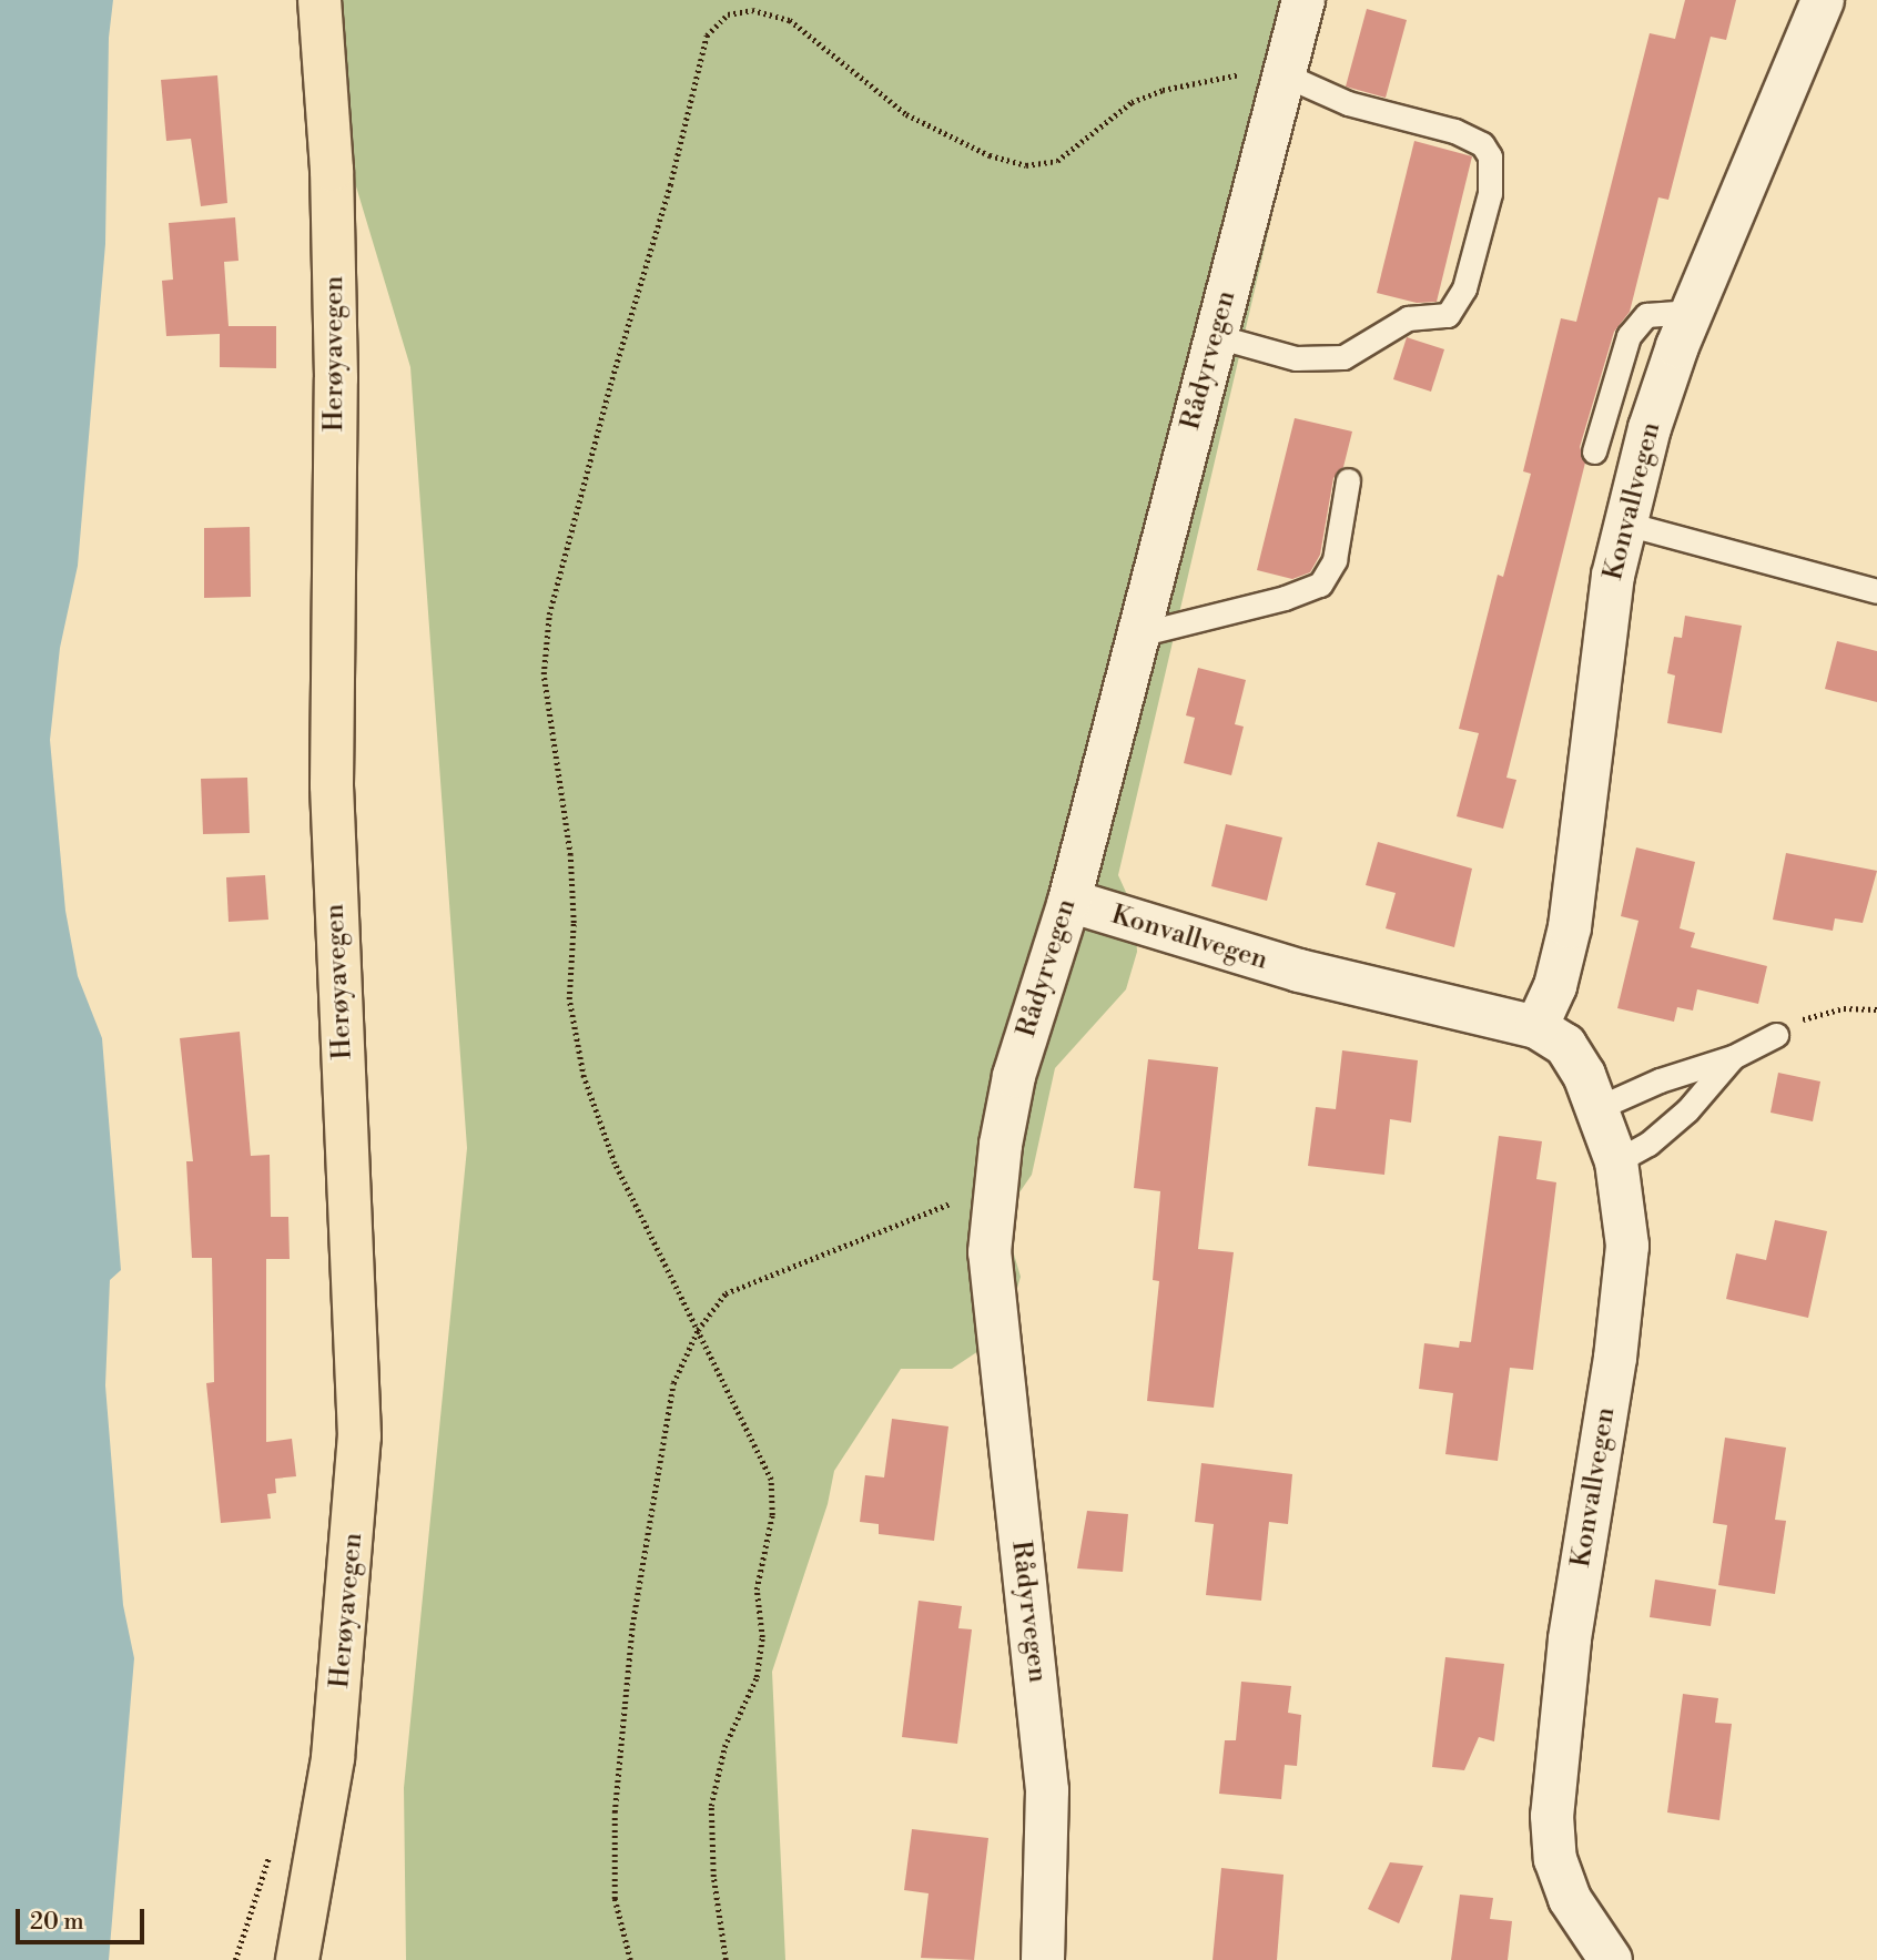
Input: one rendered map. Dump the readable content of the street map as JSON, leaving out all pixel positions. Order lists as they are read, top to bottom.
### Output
{
  "streets": {
    "highway": ["Herøyavegen"],
    "street": ["Rådyrvegen", "Konvallvegen"]
  },
  "crossings": [
    ["Rådyrvegen", "Konvallvegen"]
  ],
  "scale_bar": "20 m"
}
